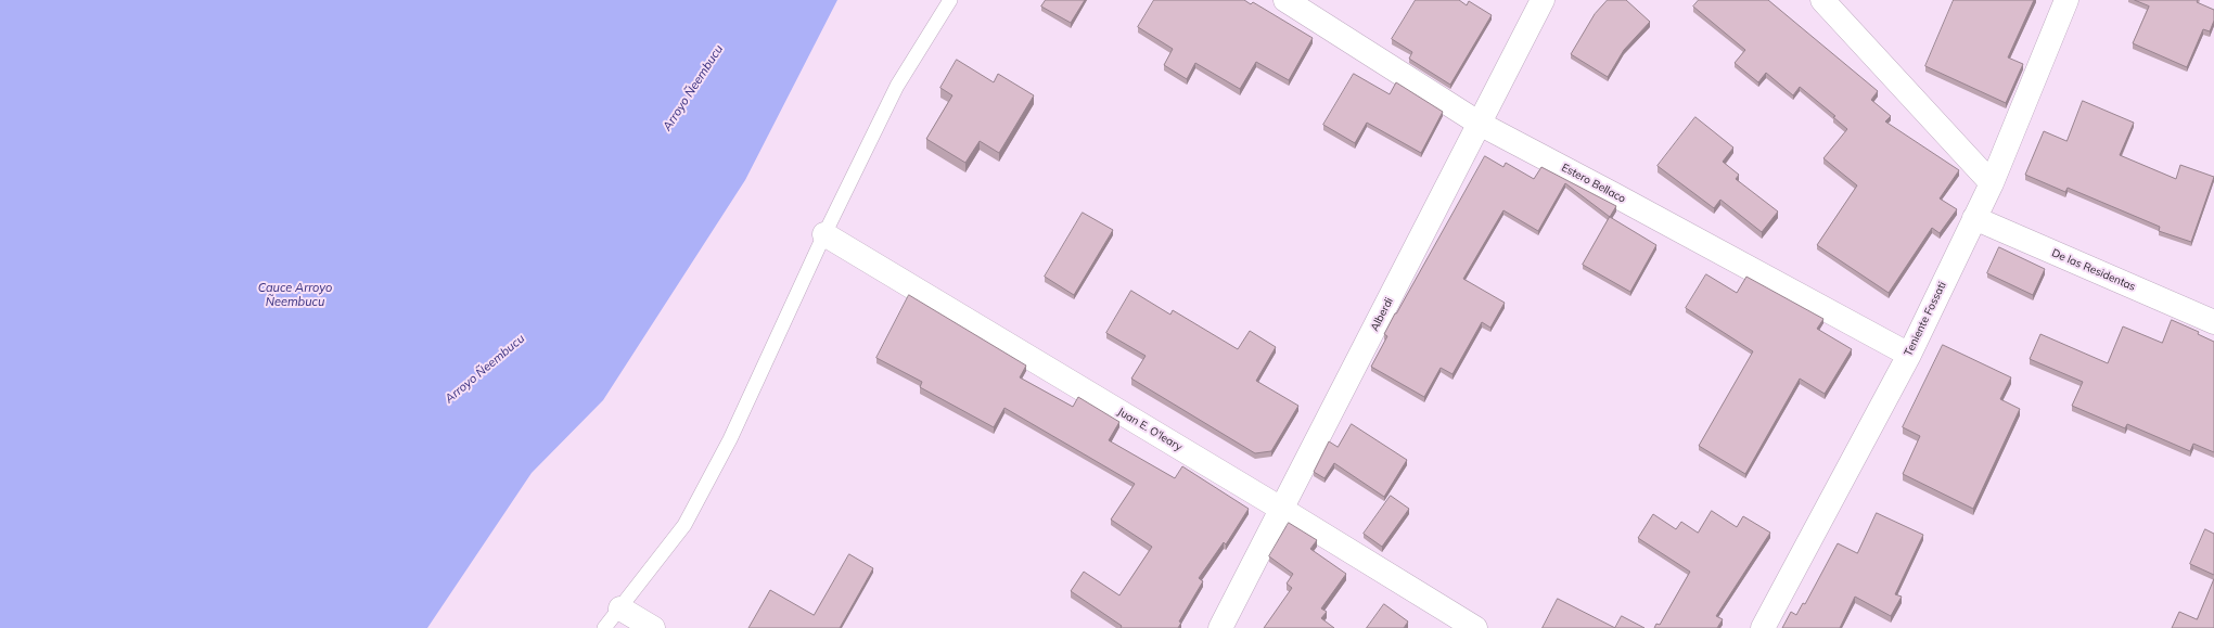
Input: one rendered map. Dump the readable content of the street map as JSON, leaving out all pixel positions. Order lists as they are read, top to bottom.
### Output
{
  "streets": {
    "street": [
      "Estero Bellaco",
      "De las Residentas",
      "Alberdi",
      "Teniente Fossati",
      "Juan E. O'leary"
    ]
  },
  "crossings": [
    ["Estero Bellaco", "Alberdi"],
    ["Estero Bellaco", "Teniente Fossati"],
    ["De las Residentas", "Teniente Fossati"],
    ["Alberdi", "Juan E. O'leary"]
  ],
  "water": ["Arroyo Ñeembucu", "Cauce Arroyo Ñeembucu"]
}
